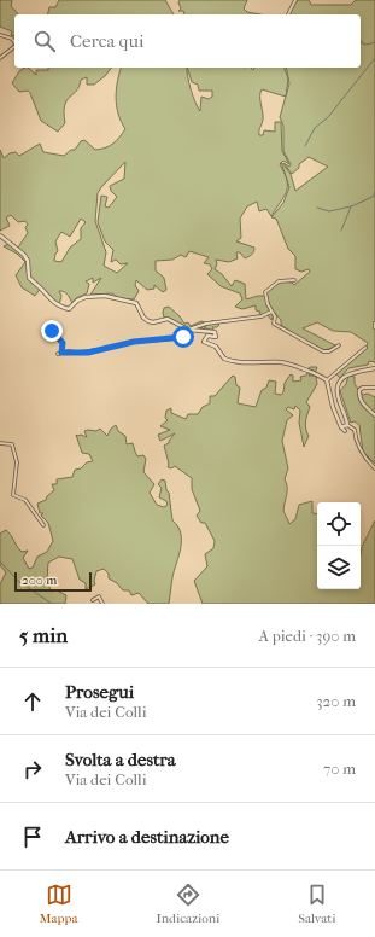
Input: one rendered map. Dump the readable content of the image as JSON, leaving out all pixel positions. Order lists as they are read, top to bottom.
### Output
{
  "scale_bar": "200 m",
  "page": {
    "search": "Cerca qui",
    "scale": "200 m",
    "heading": ["5 min", "A piedi · 390 m"],
    "list": [
      ["Prosegui", "Via dei Colli", "320 m"],
      ["Svolta a destra", "Via dei Colli", "70 m"],
      "Arrivo a destinazione"
    ],
    "nav": ["Mappa", "Indicazioni", "Salvati"]
  }
}
